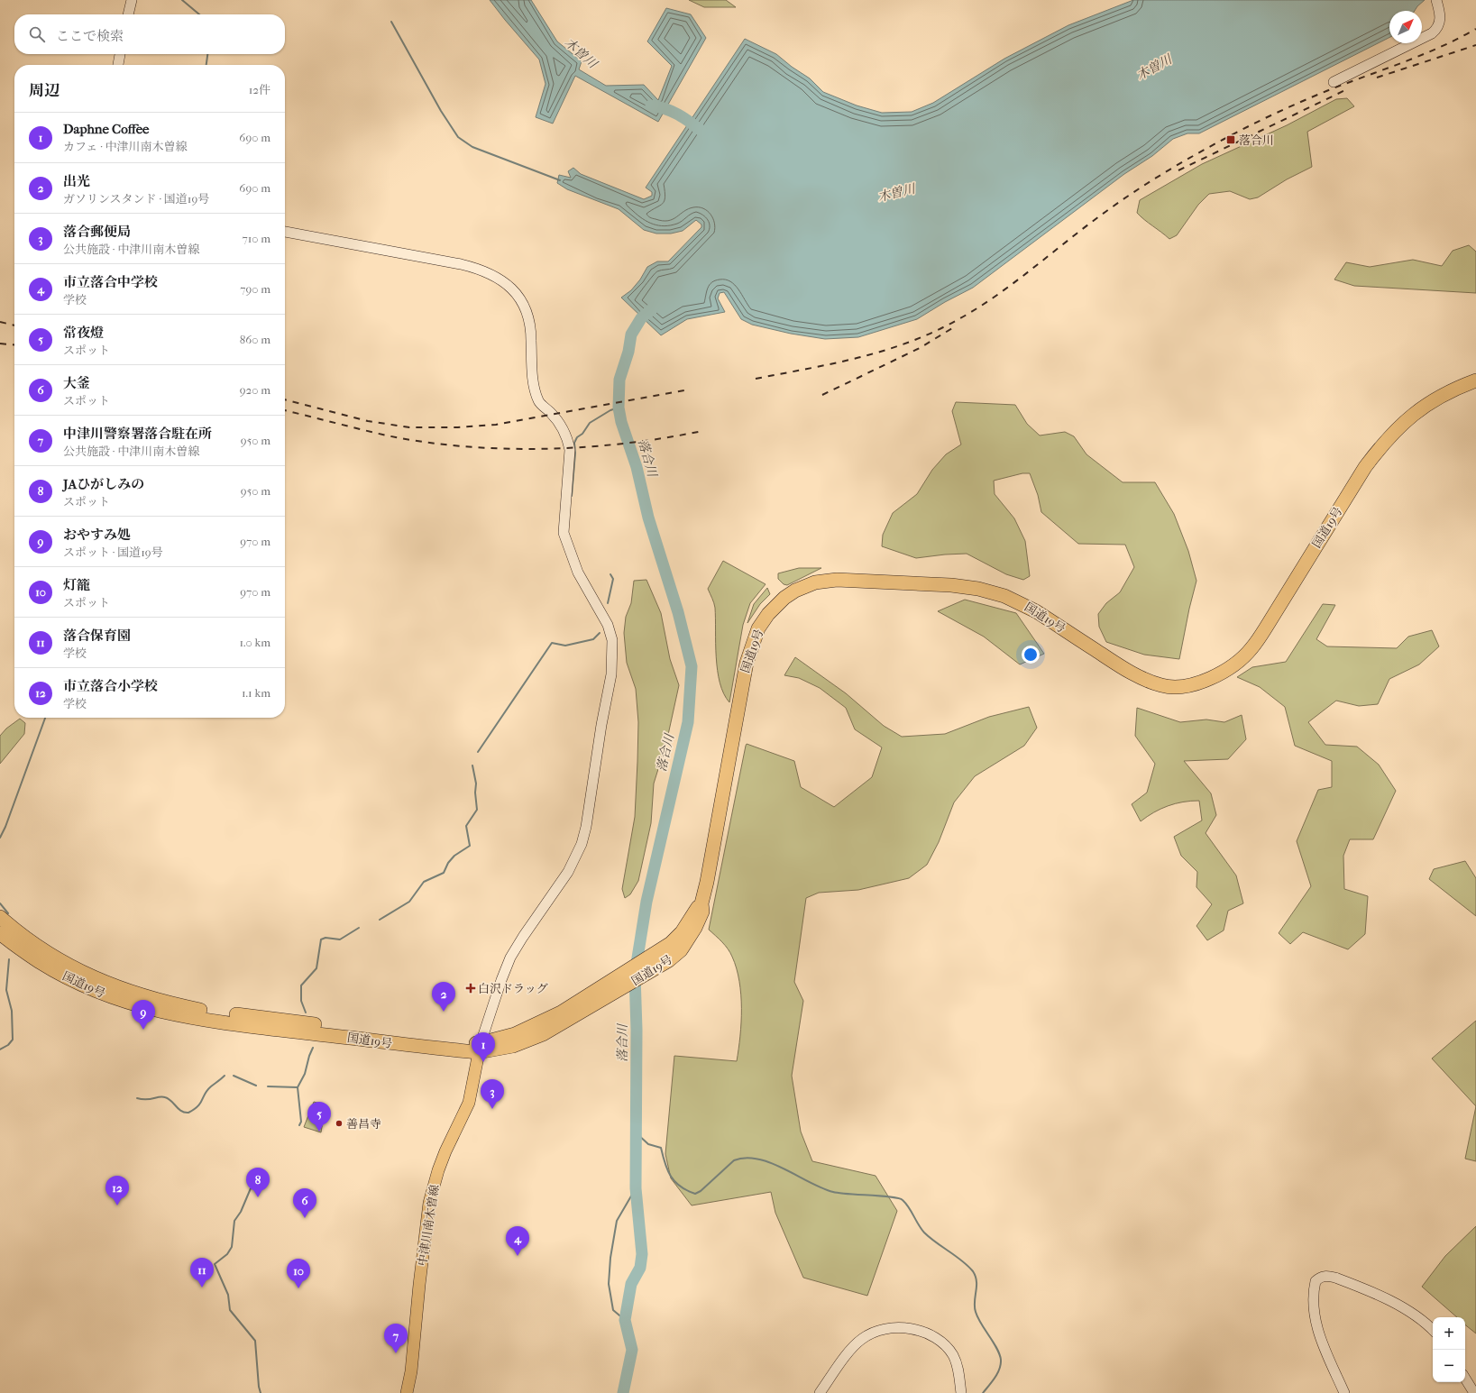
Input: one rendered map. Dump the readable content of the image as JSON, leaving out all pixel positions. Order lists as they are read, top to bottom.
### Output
{
  "streets": {
    "highway": ["国道19号"],
    "main road": ["中津川南木曽線"]
  },
  "crossings": [
    ["国道19号", "中津川南木曽線"]
  ],
  "water": ["木曽川", "落合川"],
  "places": {
    "transit": ["落合川"],
    "health": ["白沢ドラッグ"],
    "other": ["善昌寺"]
  },
  "north": "top right",
  "page": {
    "search": "ここで検索",
    "heading": ["周辺", "12件"],
    "list": [
      {
        "mark": "1",
        "name": "Daphne Coffee",
        "note": "カフェ · 中津川南木曽線",
        "value": "690 m"
      },
      {
        "mark": "2",
        "name": "出光",
        "note": "ガソリンスタンド · 国道19号",
        "value": "690 m"
      },
      {
        "mark": "3",
        "name": "落合郵便局",
        "note": "公共施設 · 中津川南木曽線",
        "value": "710 m"
      },
      {
        "mark": "4",
        "name": "市立落合中学校",
        "note": "学校",
        "value": "790 m"
      },
      {
        "mark": "5",
        "name": "常夜燈",
        "note": "スポット",
        "value": "860 m"
      },
      {
        "mark": "6",
        "name": "大釜",
        "note": "スポット",
        "value": "920 m"
      },
      {
        "mark": "7",
        "name": "中津川警察署落合駐在所",
        "note": "公共施設 · 中津川南木曽線",
        "value": "950 m"
      },
      {
        "mark": "8",
        "name": "JAひがしみの",
        "note": "スポット",
        "value": "950 m"
      },
      {
        "mark": "9",
        "name": "おやすみ処",
        "note": "スポット · 国道19号",
        "value": "970 m"
      },
      {
        "mark": "10",
        "name": "灯籠",
        "note": "スポット",
        "value": "970 m"
      },
      {
        "mark": "11",
        "name": "落合保育園",
        "note": "学校",
        "value": "1.0 km"
      },
      {
        "mark": "12",
        "name": "市立落合小学校",
        "note": "学校",
        "value": "1.1 km"
      }
    ],
    "pins": [
      "2",
      "9",
      "1",
      "3",
      "5",
      "8",
      "12",
      "6",
      "4",
      "11",
      "10",
      "7"
    ],
    "map_buttons": ["+", "−"]
  }
}
